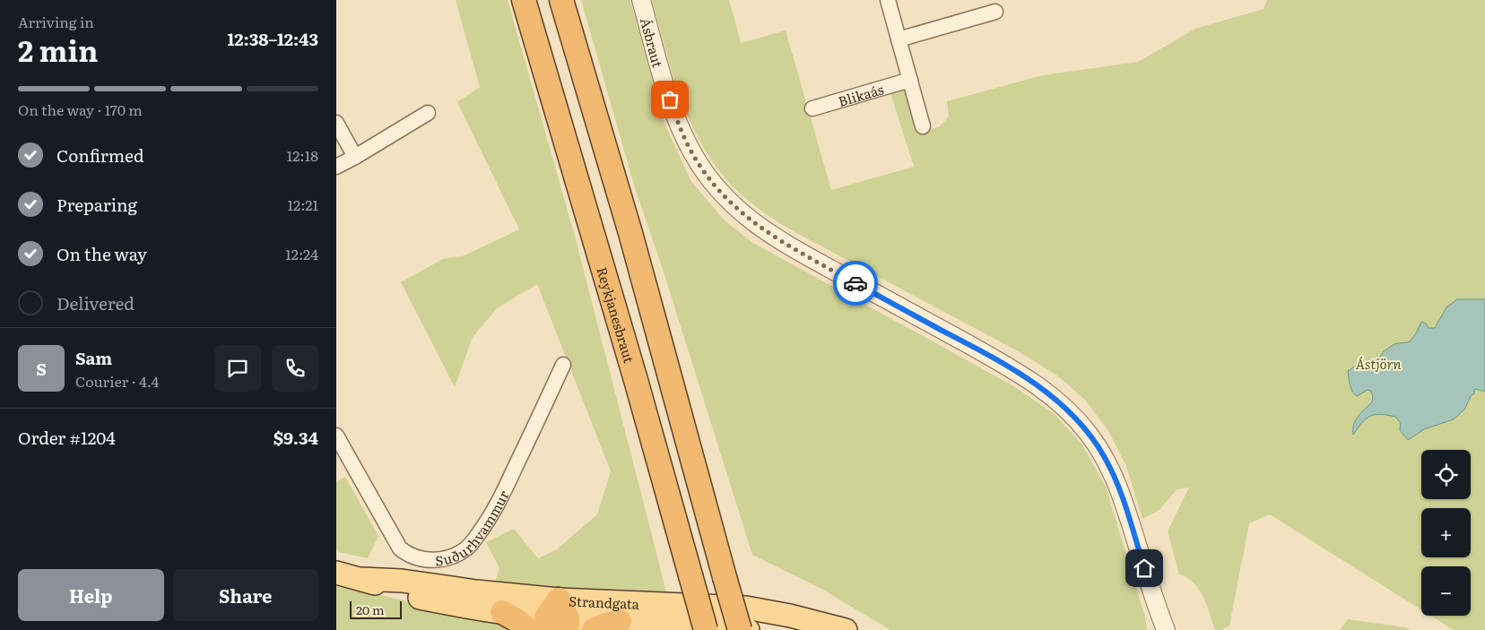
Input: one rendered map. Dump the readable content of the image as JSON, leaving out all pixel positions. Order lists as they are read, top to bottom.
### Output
{
  "streets": {
    "highway": ["Reykjanesbraut"],
    "main road": ["Strandgata"],
    "street": ["Ásbraut", "Blikaás", "Suðurhvammur"]
  },
  "parks": ["Ástjörn"],
  "scale_bar": "20 m",
  "page": {
    "heading": ["2 min", "Arriving in", "12:38–12:43"],
    "panel": [
      "Sam",
      "Courier · 4.4",
      "Order #1204",
      "$9.34"
    ],
    "bar": "On the way · 170 m",
    "list": [
      ["Confirmed", "12:18"],
      ["Preparing", "12:21"],
      ["On the way", "12:24"],
      "Delivered"
    ],
    "round": "S",
    "map_buttons": ["+", "−"],
    "buttons": ["Help", "Share"],
    "scale": "20 m"
  }
}
